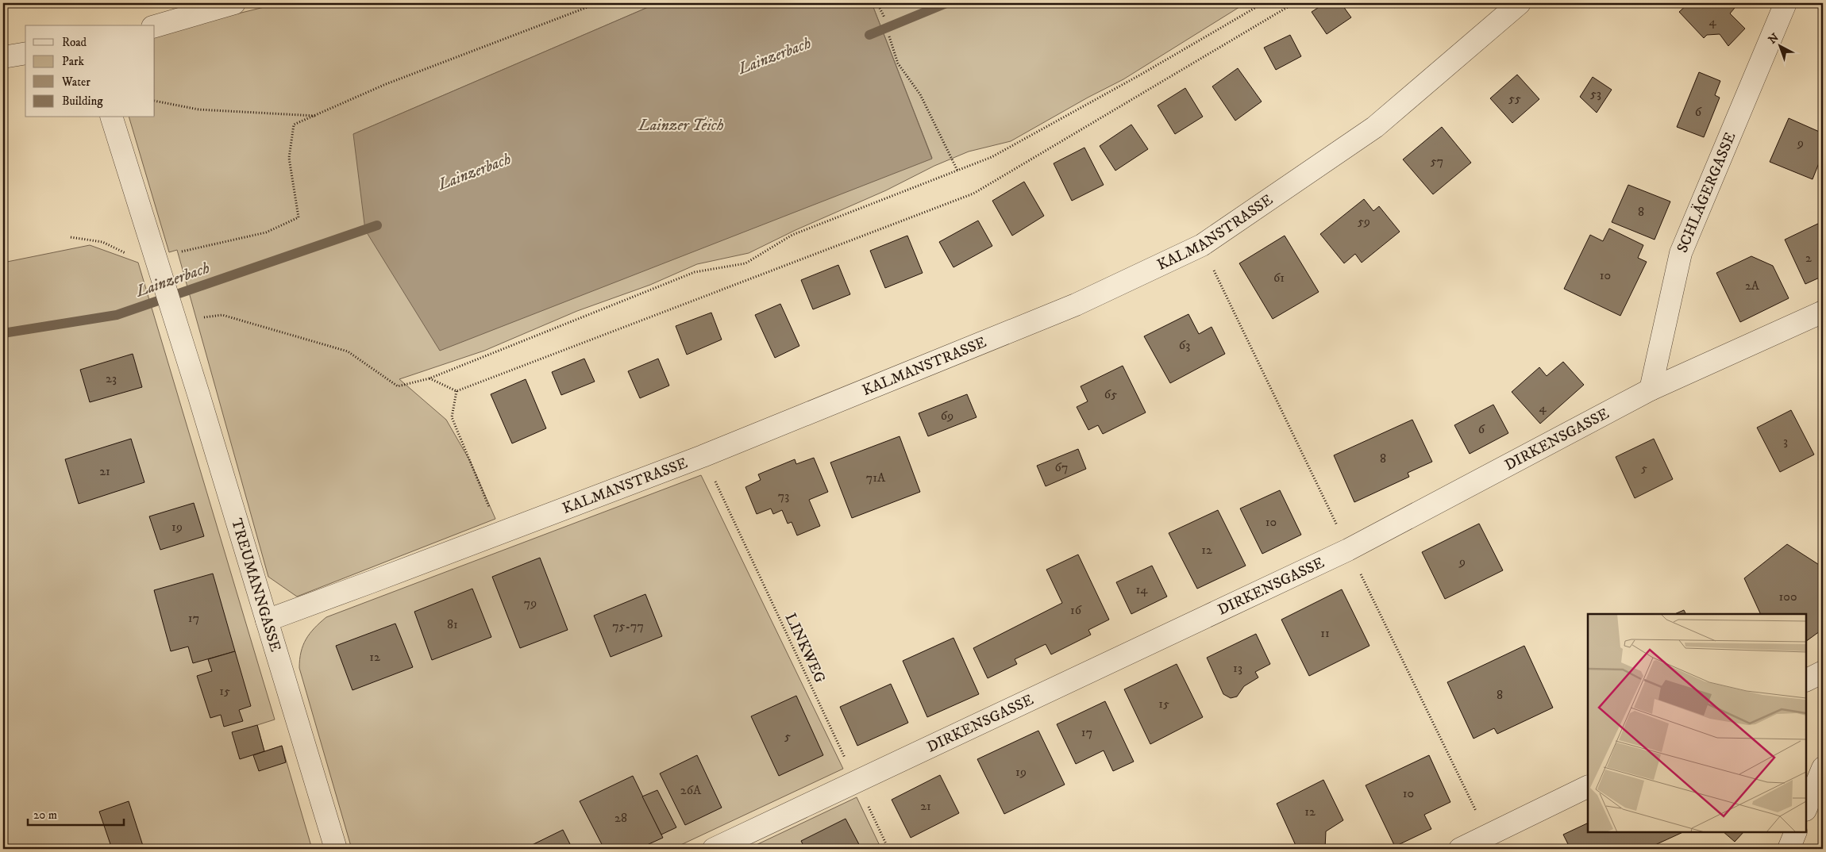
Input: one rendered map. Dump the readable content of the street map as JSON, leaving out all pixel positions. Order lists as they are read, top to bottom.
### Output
{
  "streets": {
    "street": [
      "SCHLÄGERGASSE",
      "KALMANSTRASSE",
      "DIRKENSGASSE",
      "TREUMANNGASSE"
    ],
    "path": ["LINKWEG"]
  },
  "crossings": [
    ["SCHLÄGERGASSE", "DIRKENSGASSE"],
    ["KALMANSTRASSE", "TREUMANNGASSE"],
    ["KALMANSTRASSE", "LINKWEG"],
    ["DIRKENSGASSE", "LINKWEG"]
  ],
  "water": ["Lainzerbach", "Lainzer Teich"],
  "house_numbers": [
    "4",
    "53",
    "55",
    "6",
    "9",
    "57",
    "8",
    "59",
    "2",
    "10",
    "61",
    "2A",
    "63",
    "23",
    "65",
    "4",
    "69",
    "6",
    "3",
    "8",
    "67",
    "5",
    "21",
    "71A",
    "73",
    "10",
    "19",
    "12",
    "9",
    "14",
    "100",
    "79",
    "16",
    "17",
    "81",
    "75-77",
    "11",
    "12",
    "13",
    "15",
    "8",
    "15",
    "17",
    "5",
    "19",
    "26A",
    "10",
    "21",
    "12",
    "28"
  ],
  "legend": [
    "Road",
    "Park",
    "Water",
    "Building"
  ],
  "scale_bar": "20 m",
  "north": "top left"
}
